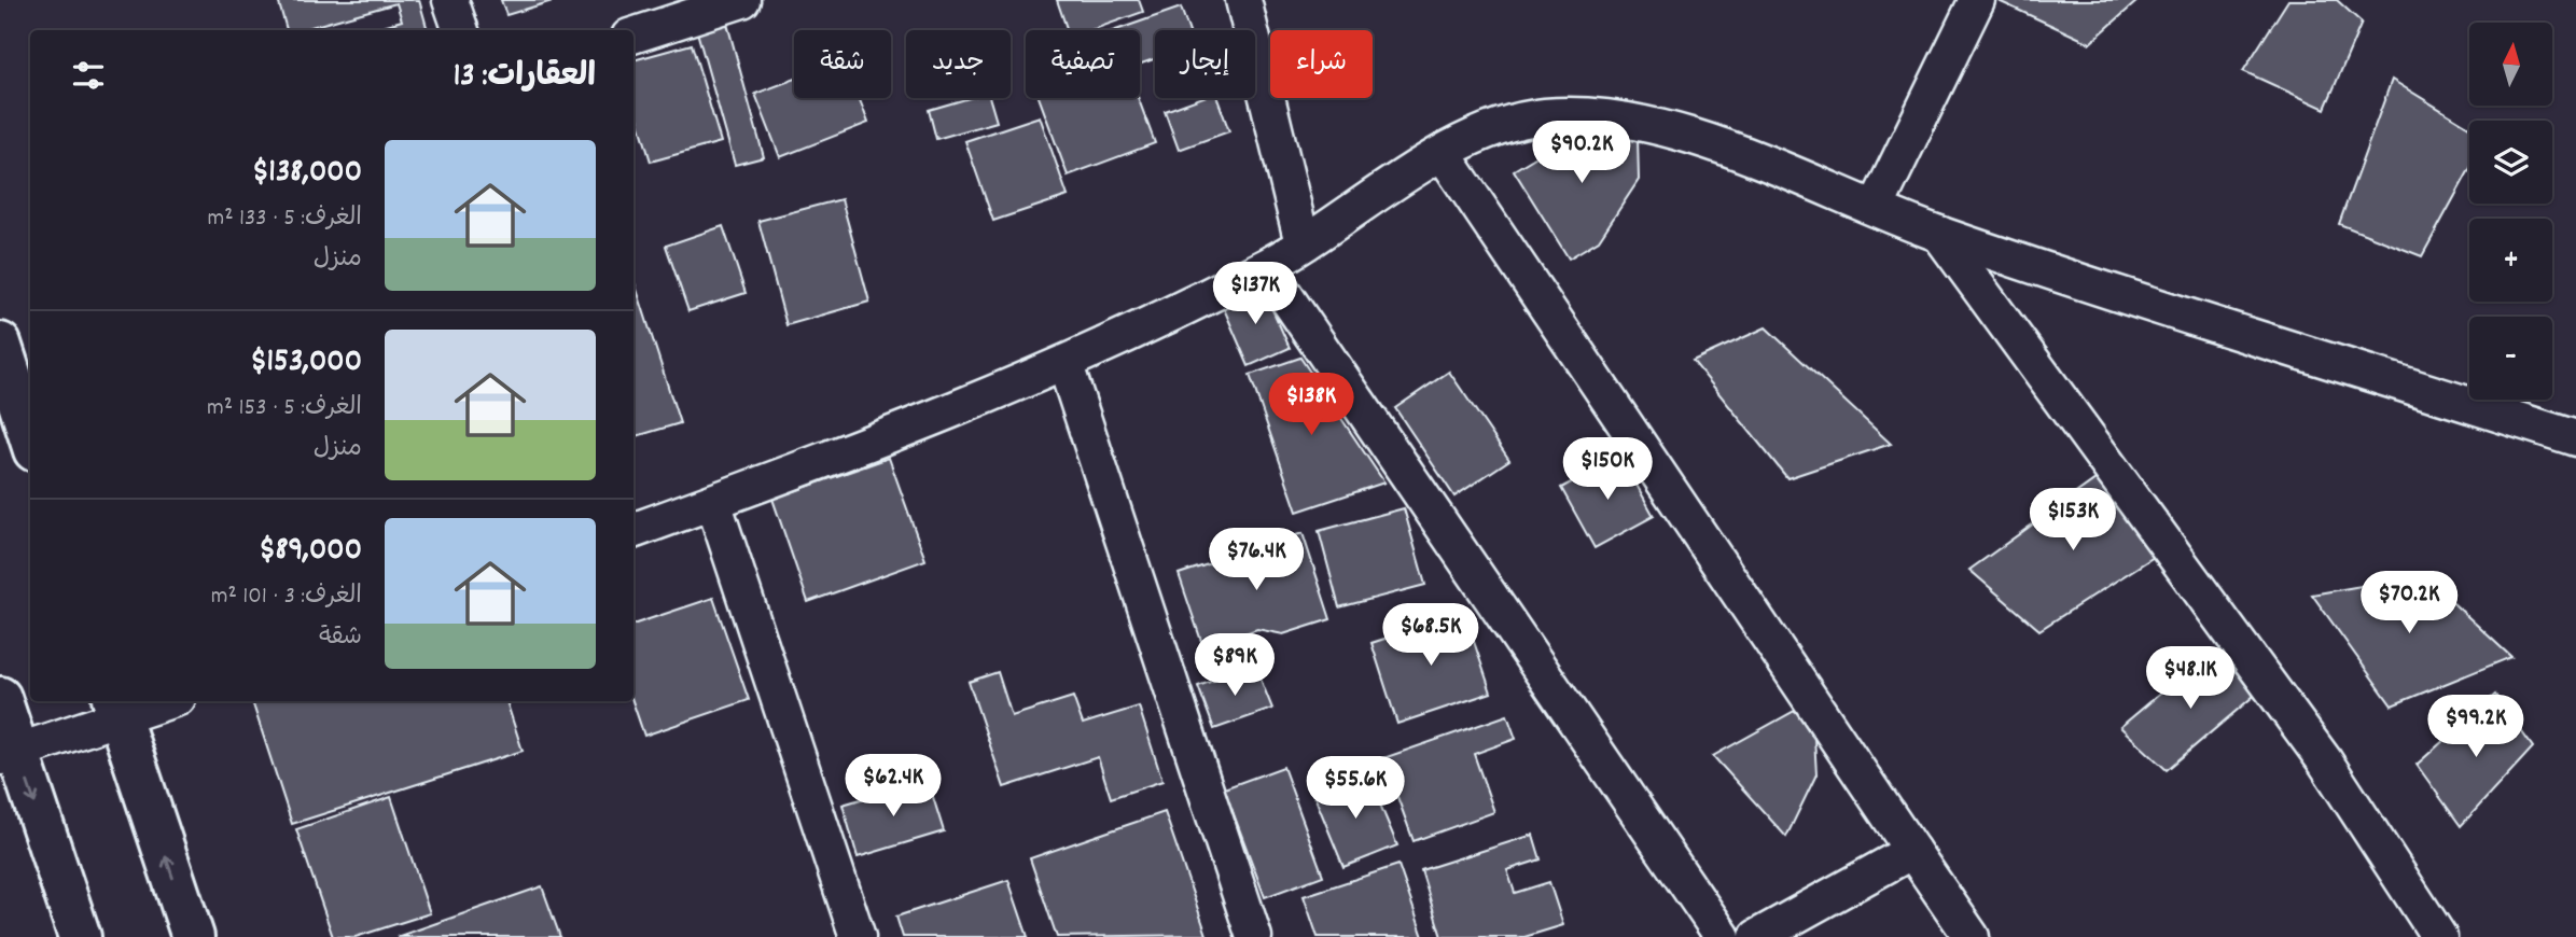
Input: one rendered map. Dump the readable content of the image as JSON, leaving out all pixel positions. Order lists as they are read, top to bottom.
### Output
{
  "north": "top",
  "page": {
    "map_buttons": ["+", "−"],
    "chip": [
      "شراء",
      "إيجار",
      "تصفية",
      "جديد",
      "شقة"
    ],
    "heading": "العقارات: 13",
    "price": [
      "$90.2K",
      "$137K",
      "$138K",
      "$150K",
      "$153K",
      "$76.4K",
      "$70.2K",
      "$68.5K",
      "$89K",
      "$48.1K",
      "$99.2K",
      "$62.4K",
      "$55.6K"
    ],
    "list": [
      {
        "name": "$138,000",
        "note": "الغرف: 5 · 133 m² · منزل"
      },
      {
        "name": "$153,000",
        "note": "الغرف: 5 · 153 m² · منزل"
      },
      {
        "name": "$89,000",
        "note": "الغرف: 3 · 101 m² · شقة"
      }
    ]
  }
}
